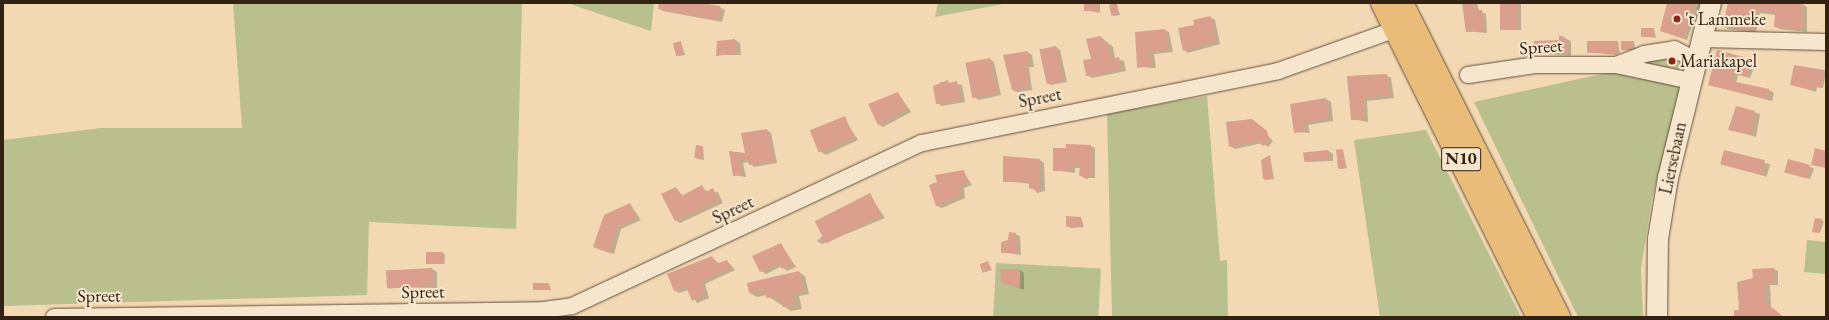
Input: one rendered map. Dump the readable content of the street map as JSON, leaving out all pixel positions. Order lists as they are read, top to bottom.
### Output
{
  "streets": {
    "main road": ["N10"],
    "street": ["Spreet", "Liersebaan"]
  },
  "crossings": [
    ["Spreet", "Liersebaan"],
    ["Spreet", "N10"]
  ],
  "places": ["'t Lammeke", "Mariakapel"]
}
